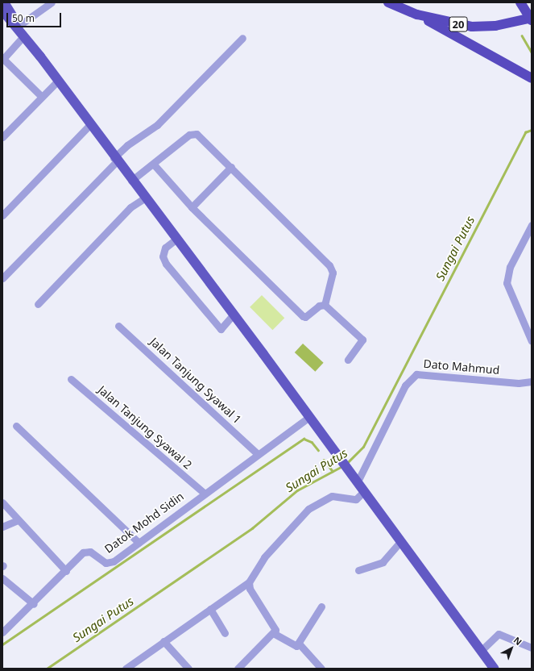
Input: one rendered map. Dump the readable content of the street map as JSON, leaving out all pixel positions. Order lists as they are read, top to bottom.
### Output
{
  "streets": {
    "highway": ["20"],
    "street": [
      "Dato Mahmud",
      "Jalan Tanjung Syawal 1",
      "Jalan Tanjung Syawal 2",
      "Datok Mohd Sidin"
    ]
  },
  "crossings": [
    ["Jalan Tanjung Syawal 1", "Datok Mohd Sidin"],
    ["Jalan Tanjung Syawal 2", "Datok Mohd Sidin"]
  ],
  "water": ["Sungai Putus"],
  "scale_bar": "50 m",
  "north": "top right"
}
